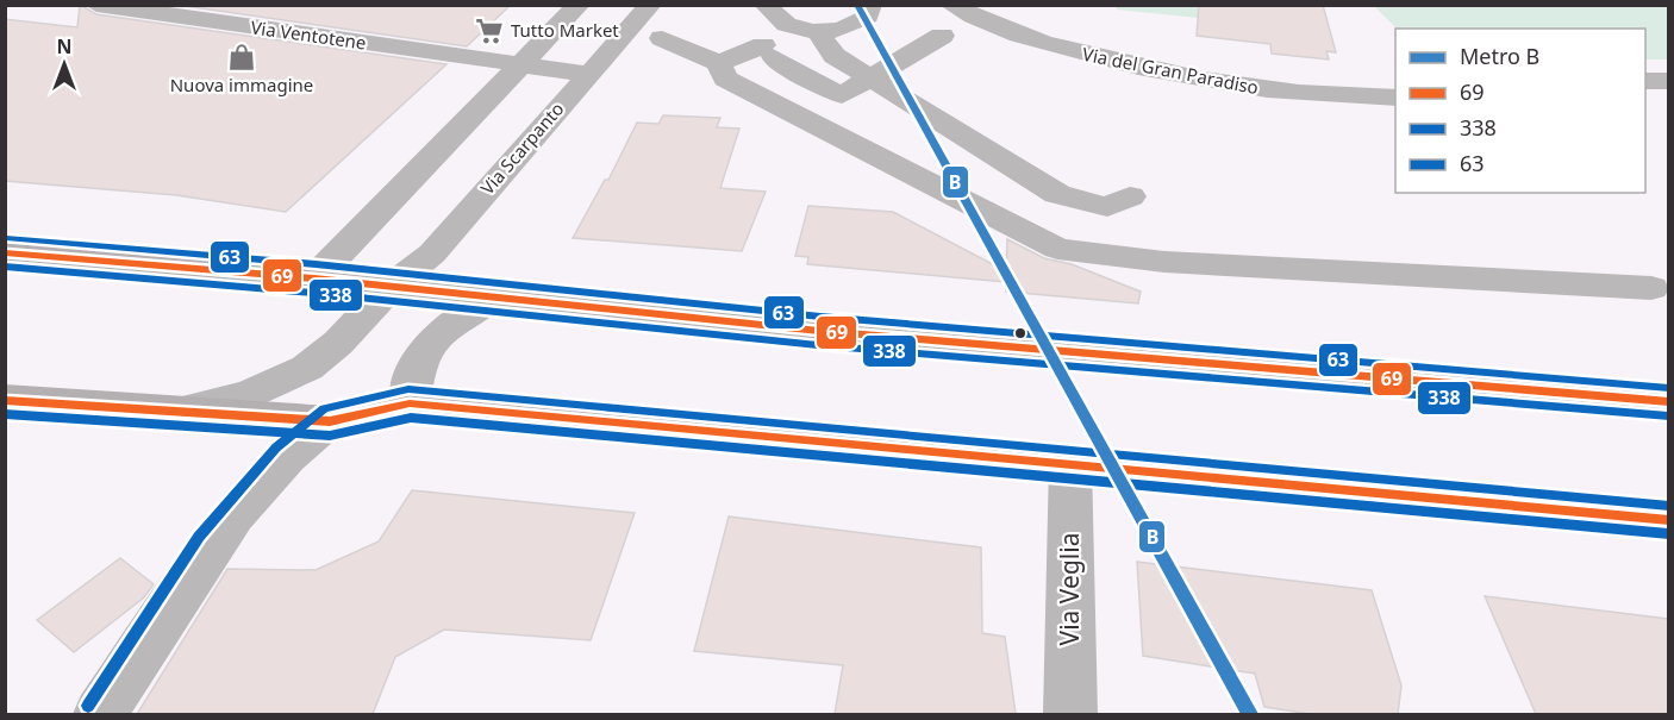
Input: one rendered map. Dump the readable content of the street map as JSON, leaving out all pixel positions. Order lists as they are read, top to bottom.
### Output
{
  "streets": {
    "street": [
      "Via Ventotene",
      "Via del Gran Paradiso",
      "Via Scarpanto",
      "Via Veglia"
    ]
  },
  "crossings": [
    ["Via Ventotene", "Via Scarpanto"]
  ],
  "places": {
    "supermarket": ["Tutto Market"],
    "shop": ["Nuova immagine"]
  },
  "lines": [
    "metro line B",
    "transit line 63",
    "transit line 69",
    "transit line 338"
  ],
  "legend": [
    "Metro B",
    "69",
    "338",
    "63"
  ],
  "north": "top"
}
